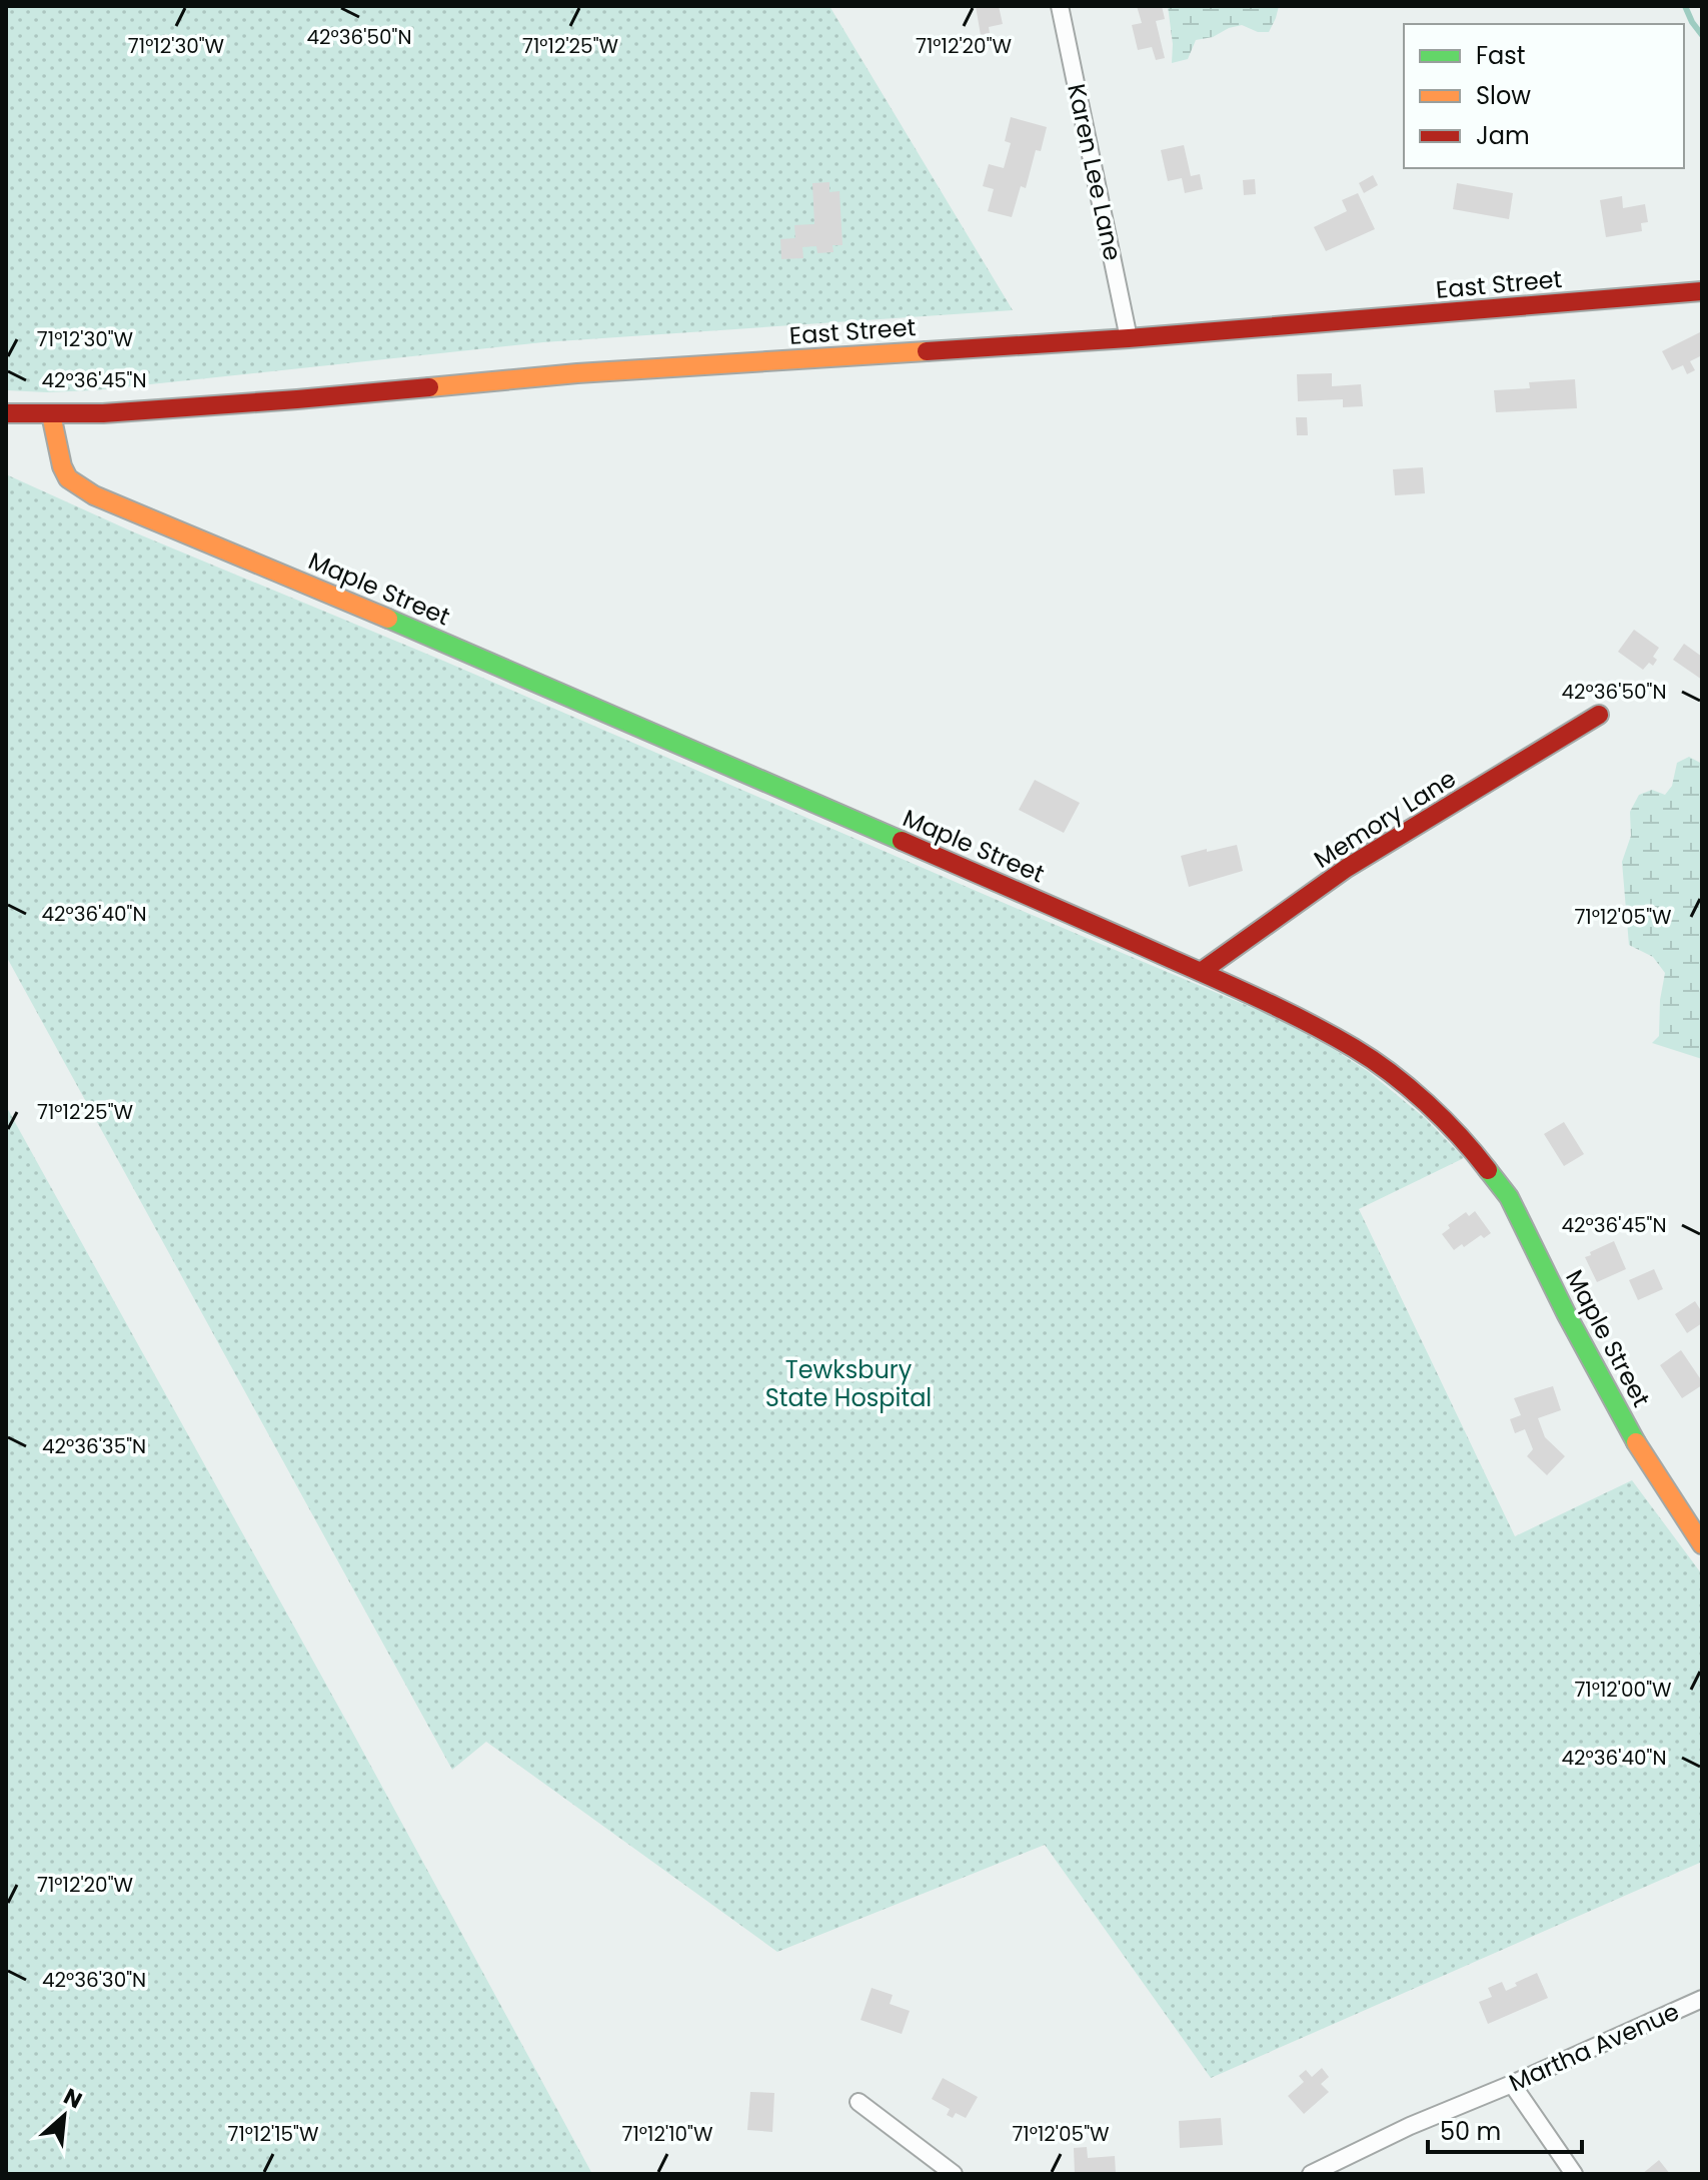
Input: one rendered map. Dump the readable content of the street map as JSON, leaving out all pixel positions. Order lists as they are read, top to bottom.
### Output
{
  "streets": {
    "street": [
      "Karen Lee Lane",
      "East Street",
      "Maple Street",
      "Memory Lane",
      "Martha Avenue"
    ]
  },
  "crossings": [
    ["Karen Lee Lane", "East Street"],
    ["East Street", "Maple Street"],
    ["Maple Street", "Memory Lane"]
  ],
  "parks": ["Tewksbury State Hospital"],
  "legend": ["Fast", "Slow", "Jam"],
  "scale_bar": "50 m",
  "north": "top right",
  "coordinates": [
    "42°36'50\"N",
    "71°12'30\"W",
    "71°12'25\"W",
    "71°12'20\"W",
    "42°36'45\"N",
    "42°36'40\"N",
    "71°12'05\"W",
    "42°36'35\"N",
    "71°12'00\"W",
    "42°36'30\"N",
    "71°12'15\"W",
    "71°12'10\"W"
  ]
}
